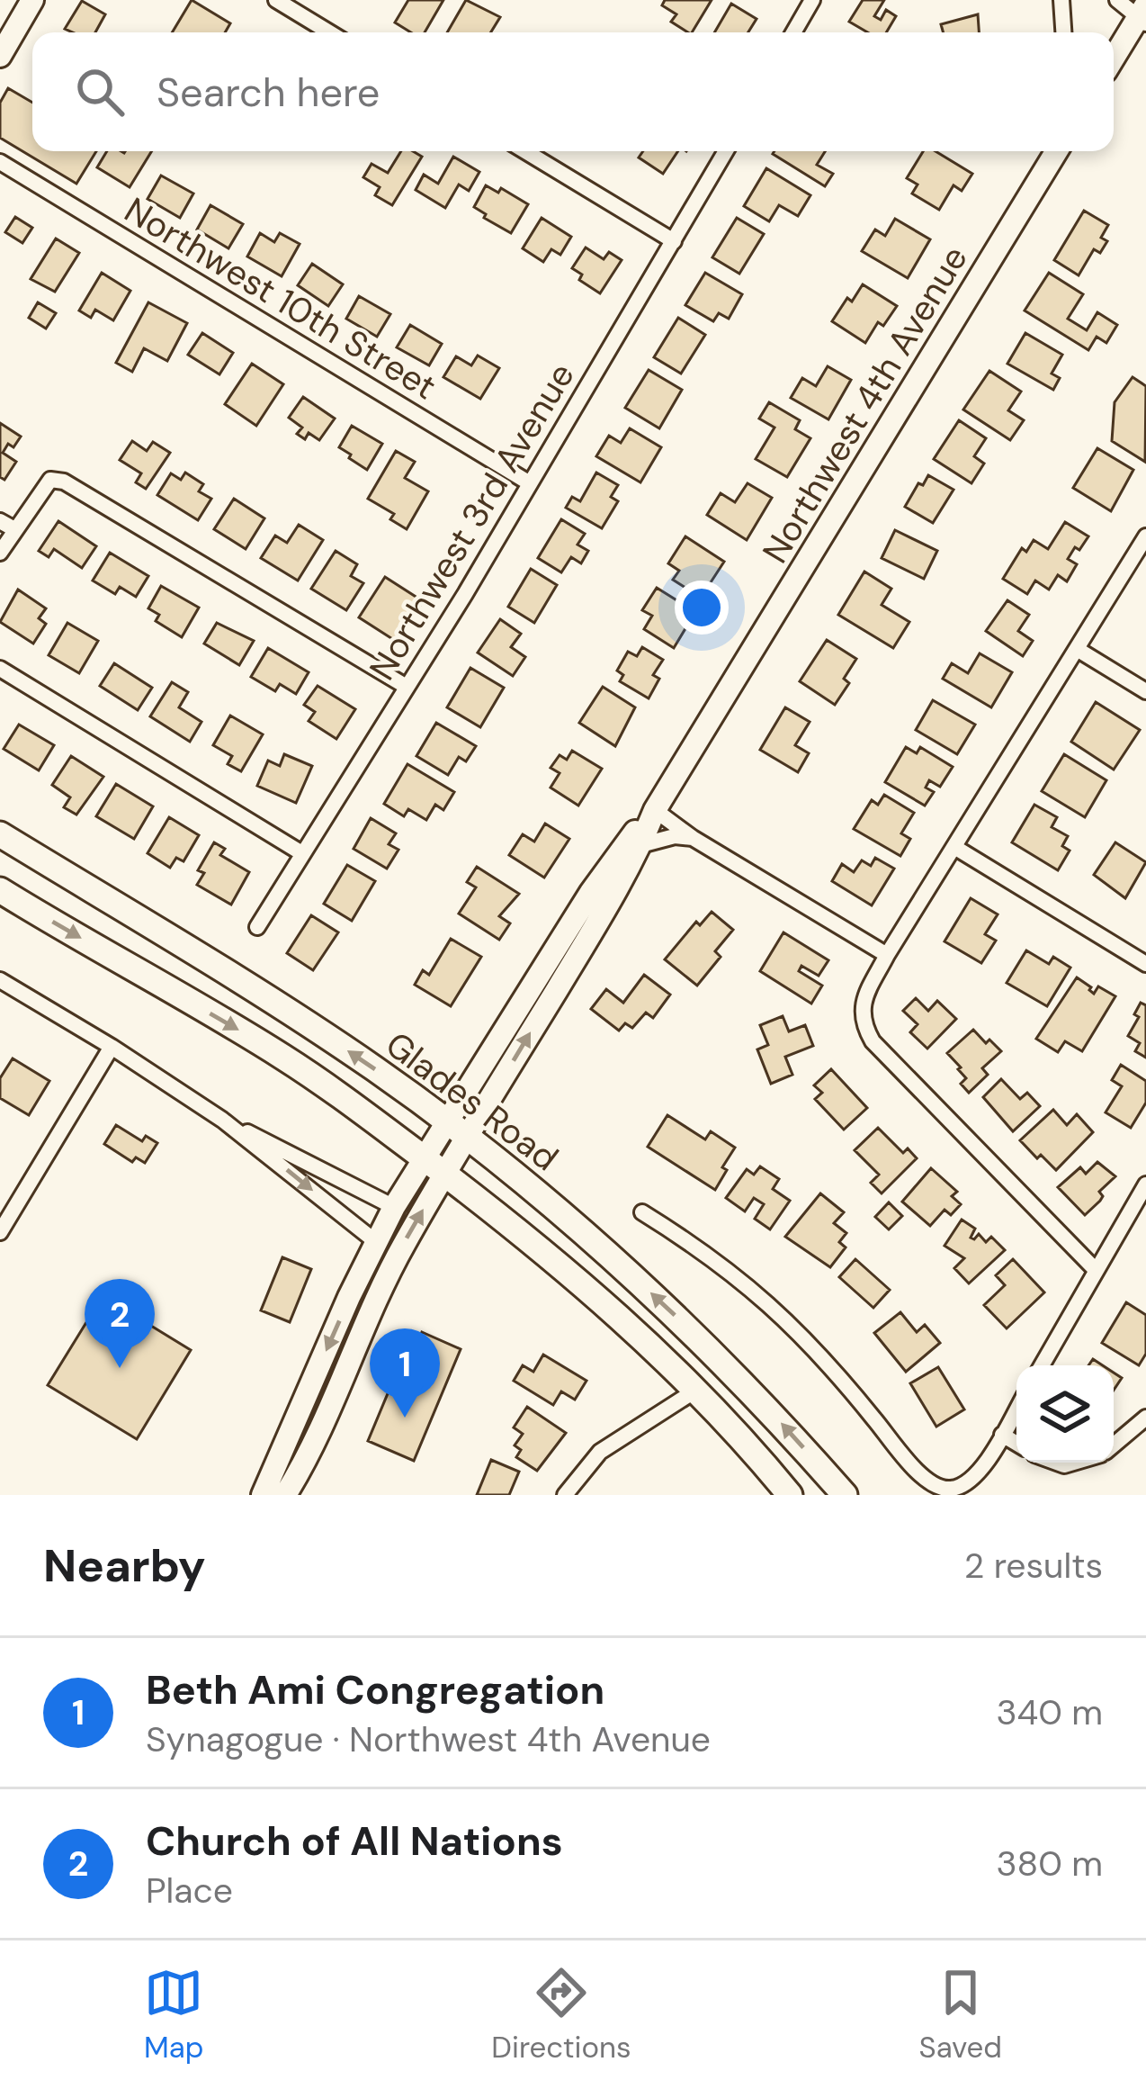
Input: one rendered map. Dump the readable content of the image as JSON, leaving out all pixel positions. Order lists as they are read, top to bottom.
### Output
{
  "streets": {
    "main road": ["Glades Road"],
    "street": ["Northwest 10th Street", "Northwest 4th Avenue", "Northwest 3rd Avenue"]
  },
  "crossings": [
    ["Northwest 10th Street", "Northwest 3rd Avenue"],
    ["Northwest 4th Avenue", "Glades Road"]
  ],
  "page": {
    "search": "Search here",
    "pins": ["2", "1"],
    "heading": ["Nearby", "2 results"],
    "list": [
      {
        "mark": "1",
        "name": "Beth Ami Congregation",
        "note": "Synagogue · Northwest 4th Avenue",
        "value": "340 m"
      },
      {
        "mark": "2",
        "name": "Church of All Nations",
        "note": "Place",
        "value": "380 m"
      }
    ],
    "nav": ["Map", "Directions", "Saved"]
  }
}
